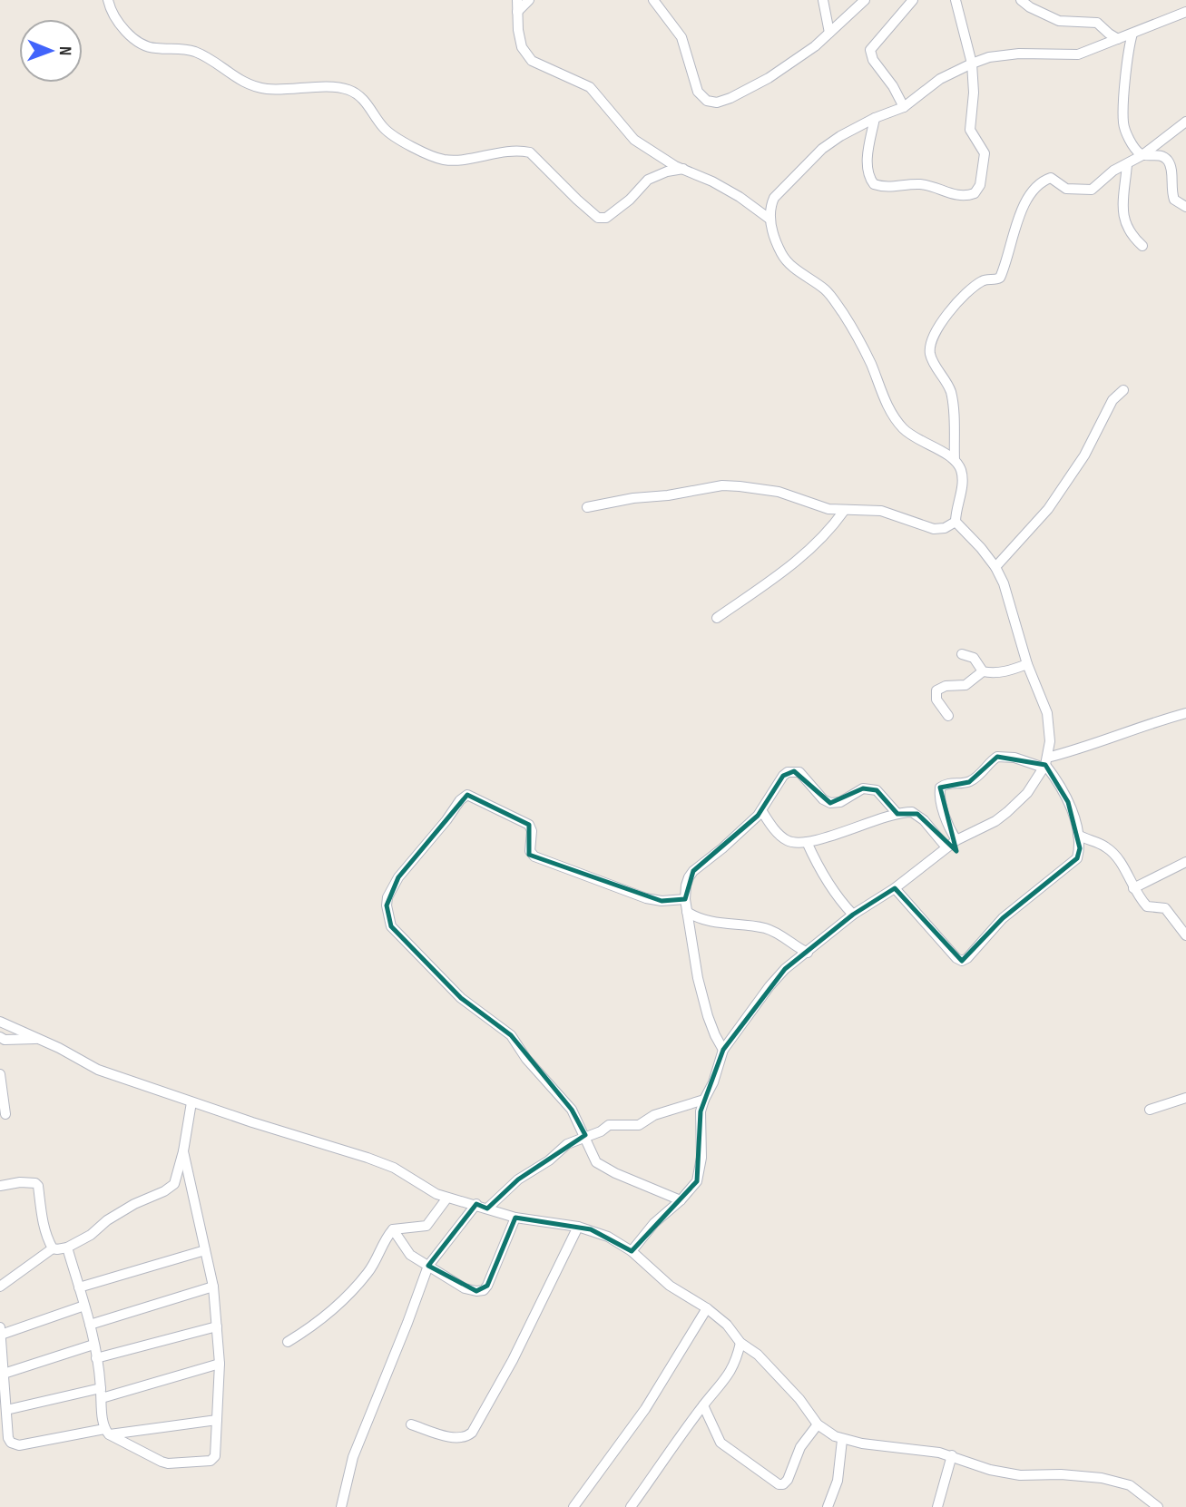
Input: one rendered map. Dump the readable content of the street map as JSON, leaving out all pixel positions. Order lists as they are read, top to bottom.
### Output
{
  "north": "right"
}
